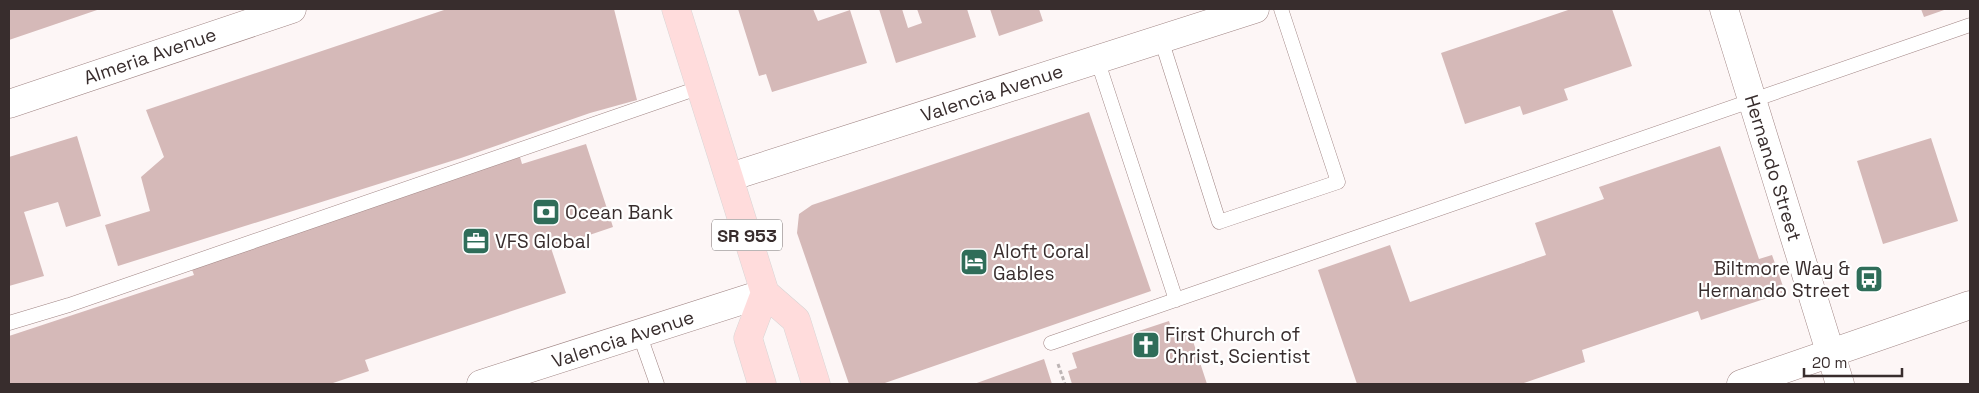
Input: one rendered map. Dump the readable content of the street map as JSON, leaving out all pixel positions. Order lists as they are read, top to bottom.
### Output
{
  "streets": {
    "main road": ["SR 953"],
    "street": ["Almeria Avenue", "Valencia Avenue", "Hernando Street"]
  },
  "crossings": [
    ["Valencia Avenue", "SR 953"]
  ],
  "places": {
    "bank": ["Ocean Bank"],
    "office": ["VFS Global"],
    "hotel": ["Aloft Coral Gables"],
    "bus stop": ["Biltmore Way & Hernando Street"],
    "church": ["First Church of Christ, Scientist"]
  },
  "scale_bar": "20 m"
}
